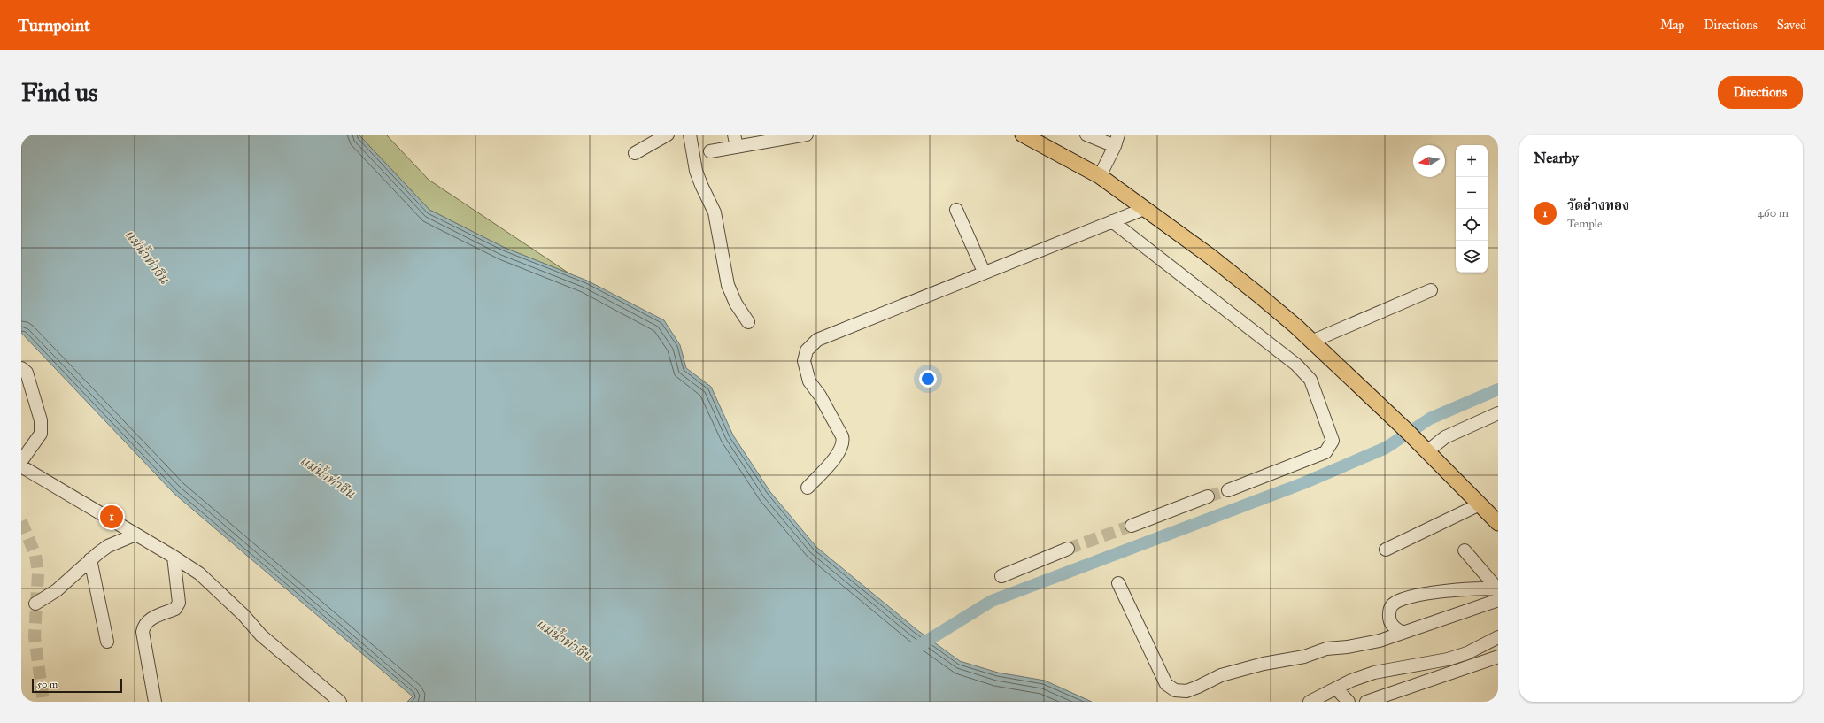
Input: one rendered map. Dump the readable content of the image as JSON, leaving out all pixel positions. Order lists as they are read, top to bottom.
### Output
{
  "water": ["แม่น้ำท่าจีน"],
  "scale_bar": "50 m",
  "north": "left",
  "page": {
    "header": "Turnpoint",
    "nav": ["Map", "Directions", "Saved"],
    "buttons": "Directions",
    "title": "Find us",
    "heading": "Nearby",
    "map_buttons": ["+", "−"],
    "list": [
      {
        "mark": "1",
        "name": "วัดอ่างทอง",
        "note": "Temple",
        "value": "460 m"
      }
    ],
    "pins": "1",
    "scale": "50 m"
  }
}
